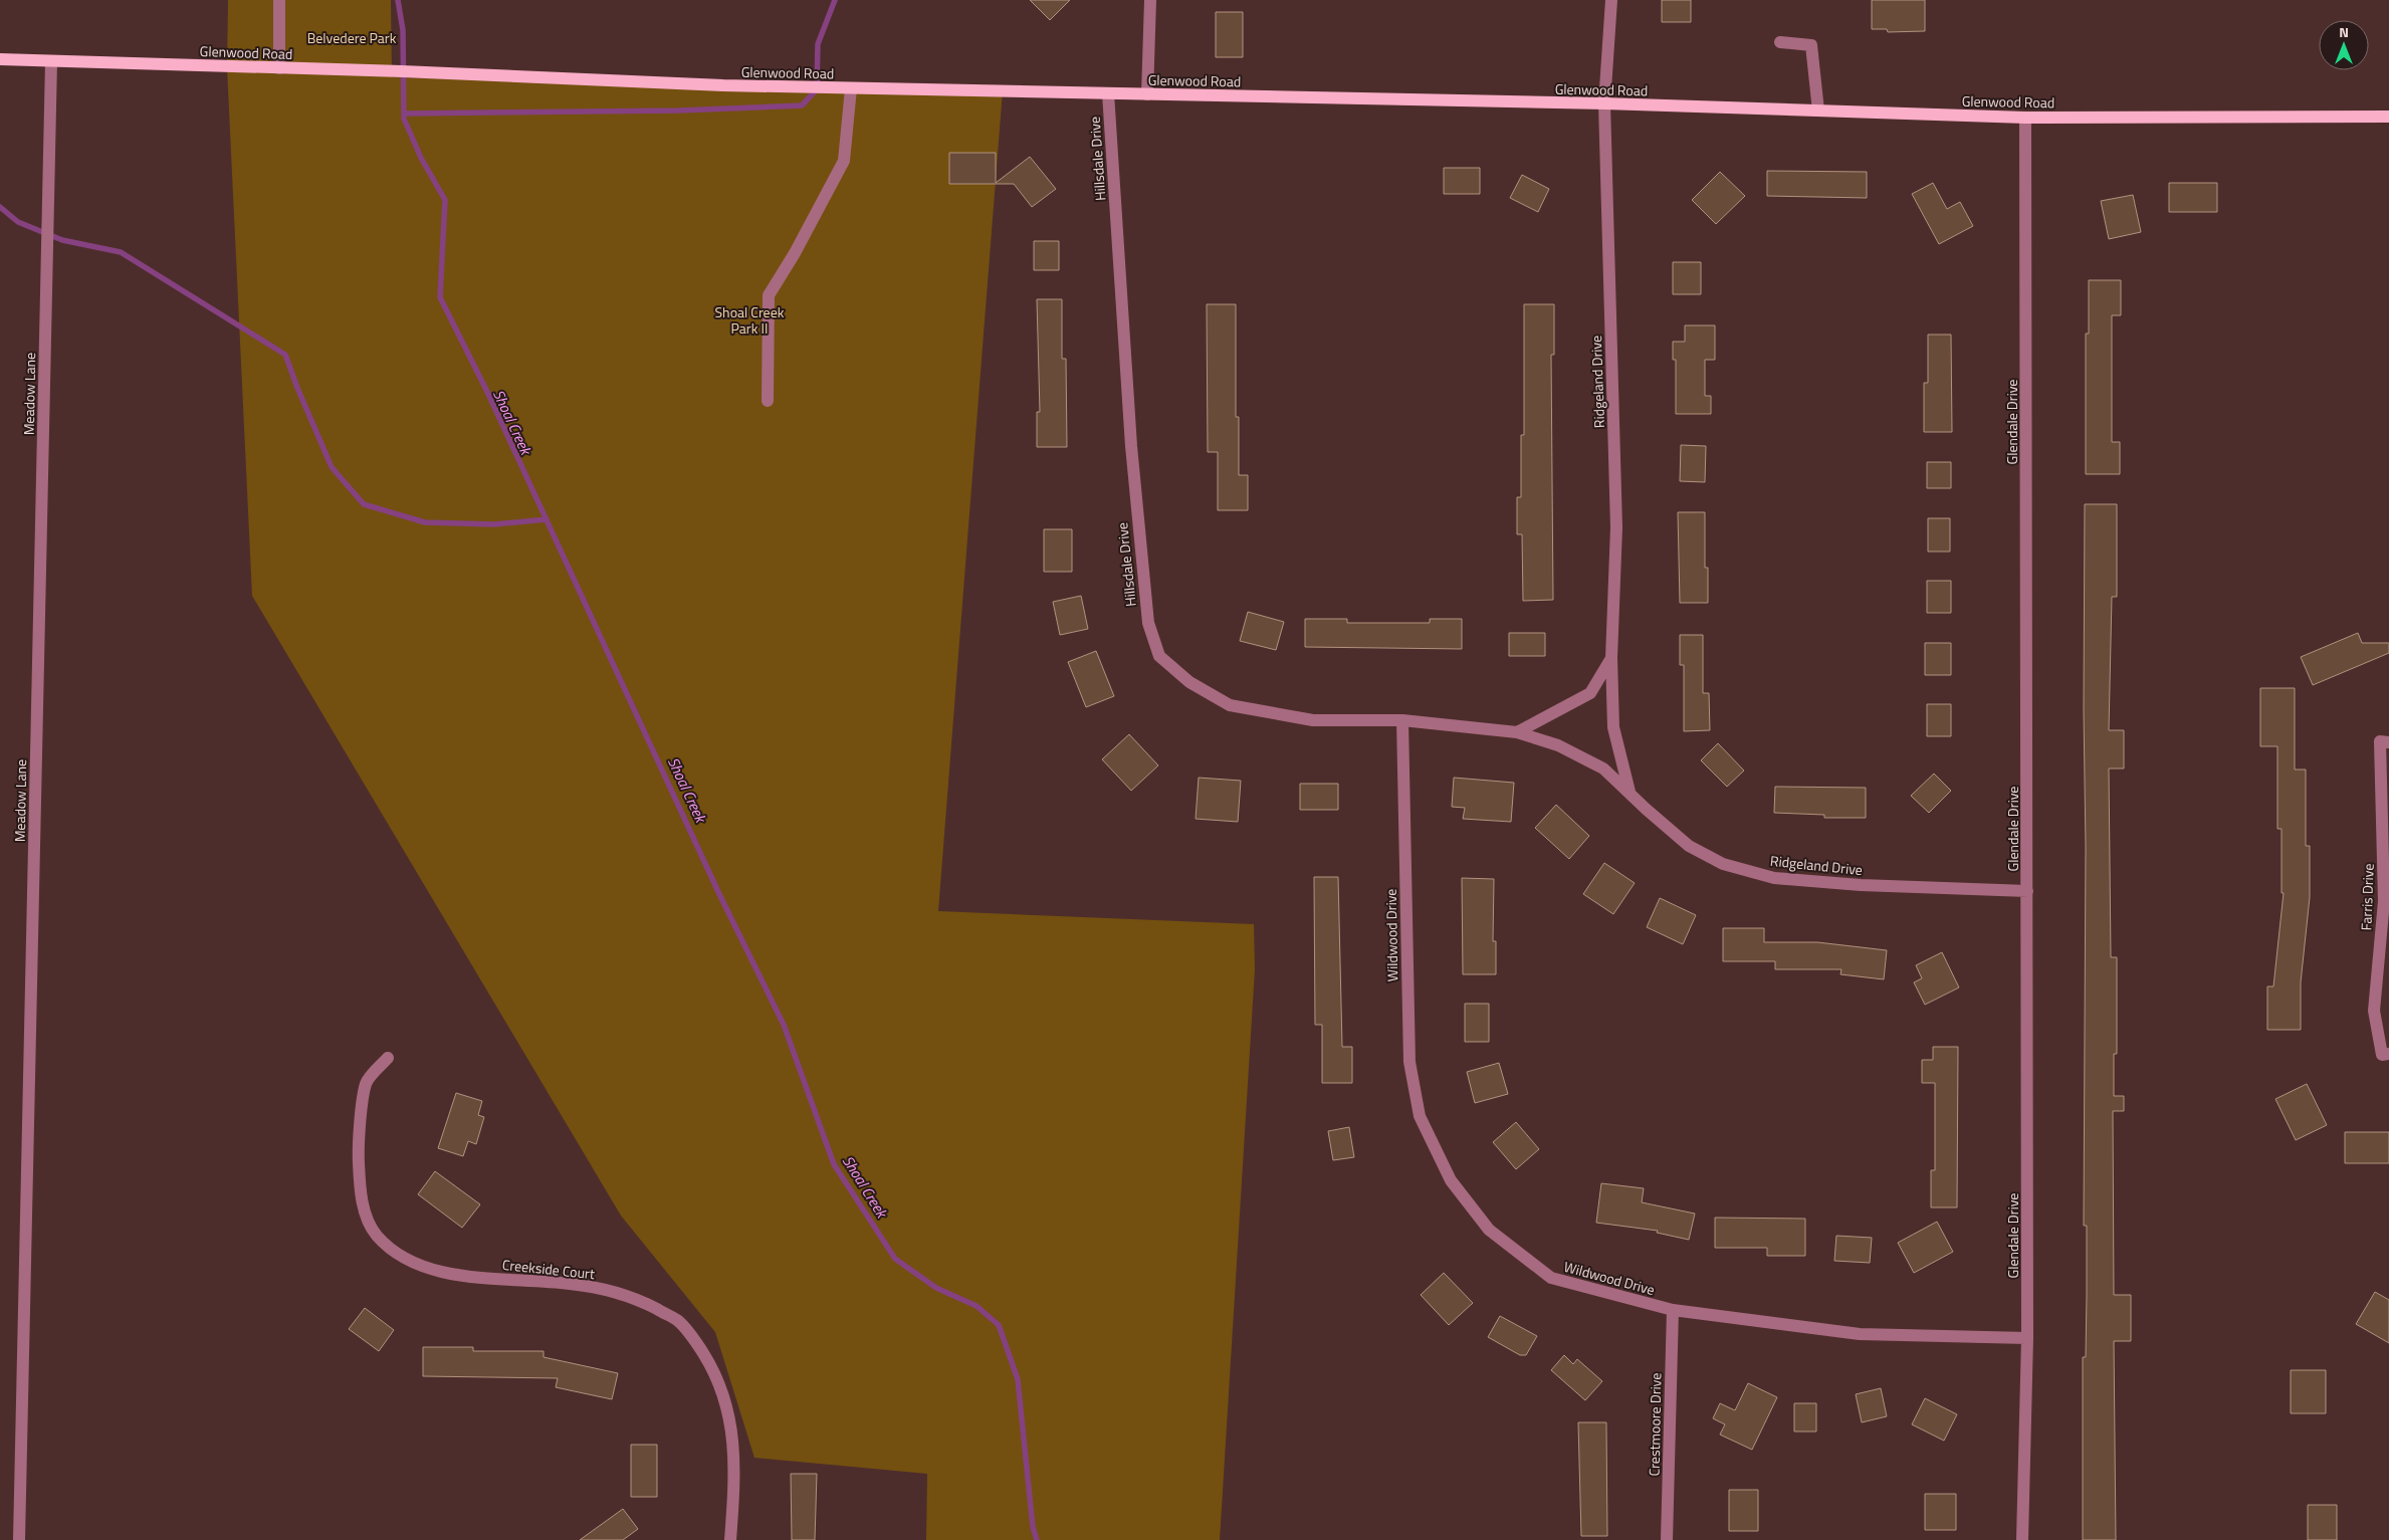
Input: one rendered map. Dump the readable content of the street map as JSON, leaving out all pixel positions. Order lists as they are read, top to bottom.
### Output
{
  "streets": {
    "main road": ["Glenwood Road"],
    "street": [
      "Hillsdale Drive",
      "Ridgeland Drive",
      "Meadow Lane",
      "Glendale Drive",
      "Farris Drive",
      "Wildwood Drive",
      "Creekside Court",
      "Crestmoore Drive"
    ]
  },
  "crossings": [
    ["Glenwood Road", "Hillsdale Drive"],
    ["Glenwood Road", "Ridgeland Drive"],
    ["Glenwood Road", "Meadow Lane"],
    ["Glenwood Road", "Glendale Drive"],
    ["Hillsdale Drive", "Ridgeland Drive"],
    ["Hillsdale Drive", "Wildwood Drive"],
    ["Ridgeland Drive", "Glendale Drive"],
    ["Glendale Drive", "Wildwood Drive"],
    ["Wildwood Drive", "Crestmoore Drive"]
  ],
  "water": ["Shoal Creek"],
  "parks": ["Belvedere Park", "Shoal Creek Park II"],
  "north": "top"
}
